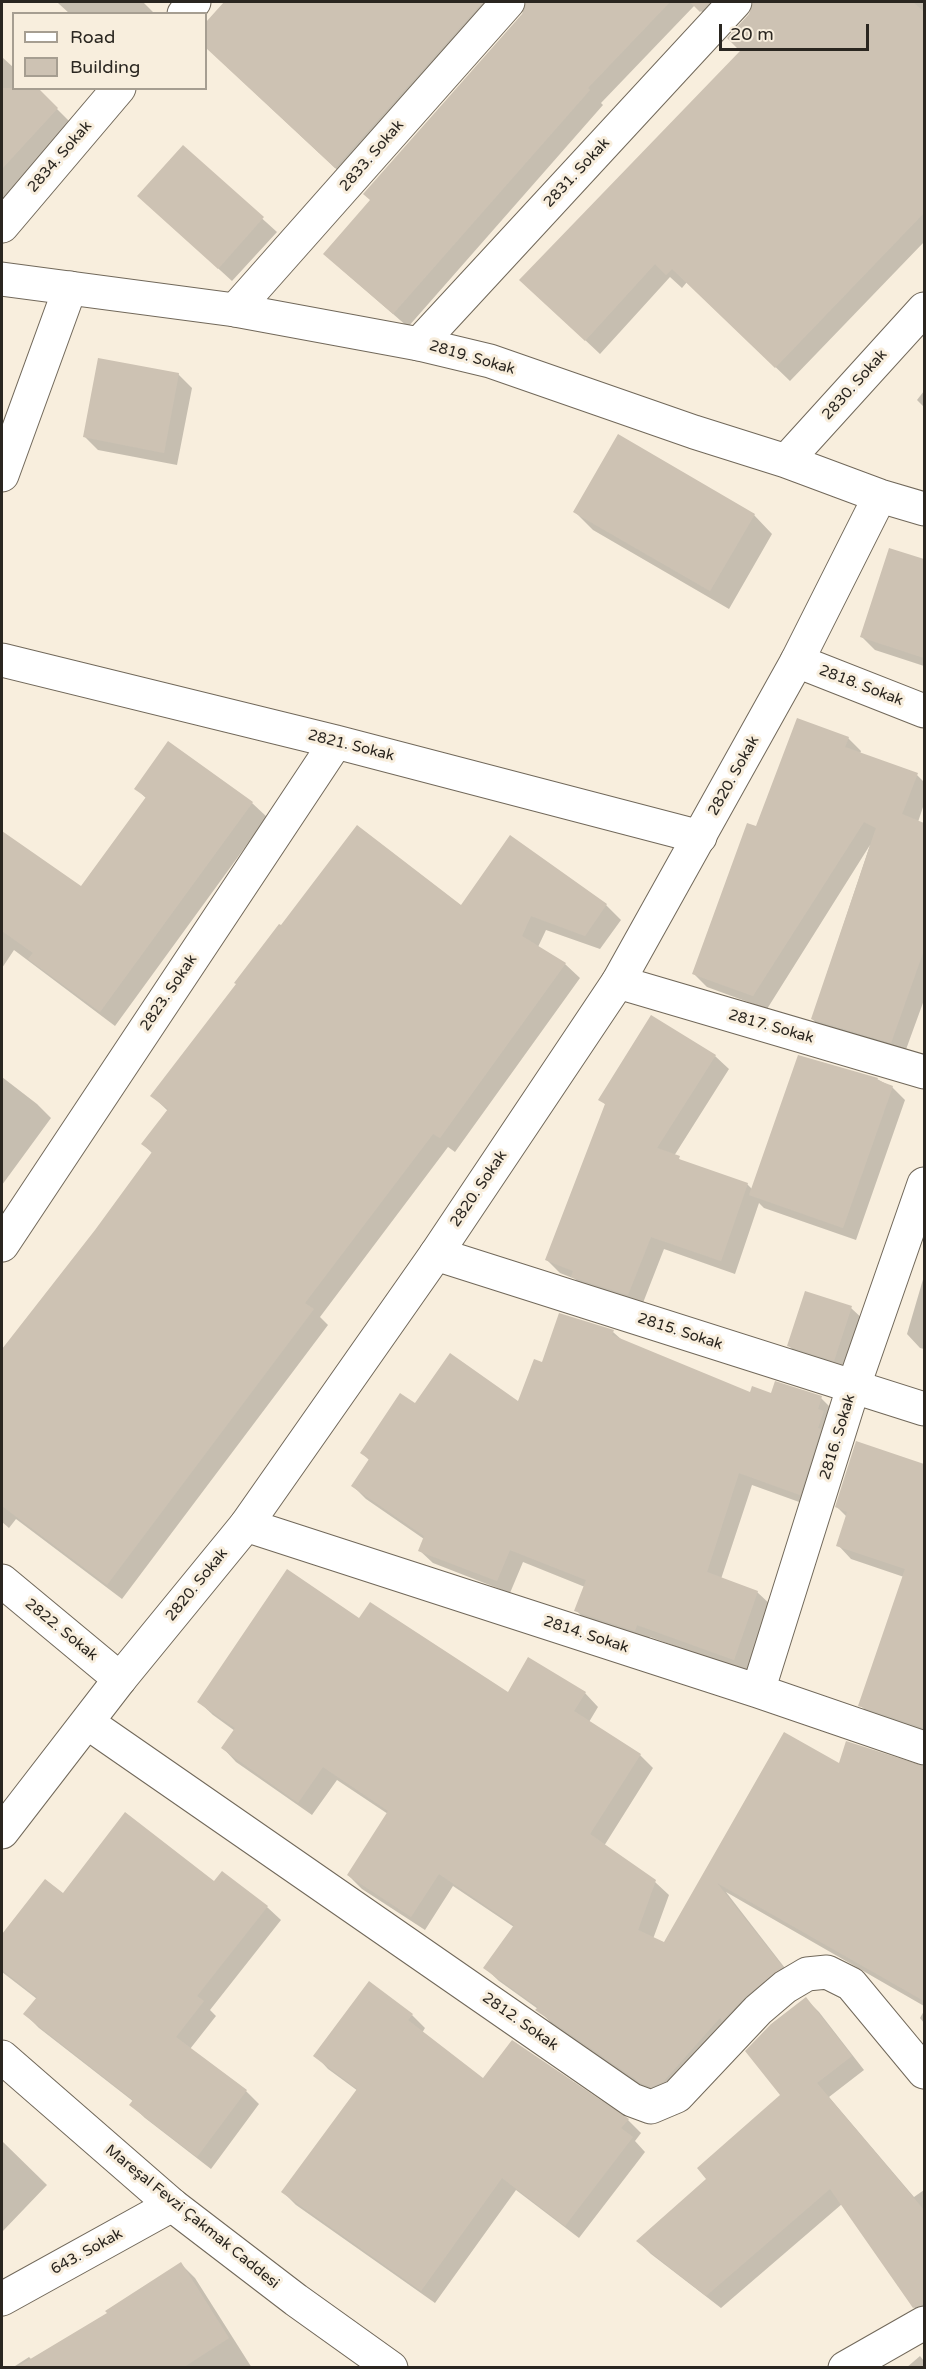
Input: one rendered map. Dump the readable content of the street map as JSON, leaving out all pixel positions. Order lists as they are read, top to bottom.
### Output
{
  "streets": {
    "street": [
      "2833. Sokak",
      "2834. Sokak",
      "2831. Sokak",
      "2819. Sokak",
      "2830. Sokak",
      "2818. Sokak",
      "2821. Sokak",
      "2820. Sokak",
      "2823. Sokak",
      "2817. Sokak",
      "2815. Sokak",
      "2816. Sokak",
      "2822. Sokak",
      "2814. Sokak",
      "2812. Sokak",
      "Mareşal Fevzi Çakmak Caddesi",
      "643. Sokak"
    ]
  },
  "crossings": [
    ["2833. Sokak", "2819. Sokak"],
    ["2831. Sokak", "2819. Sokak"],
    ["2819. Sokak", "2830. Sokak"],
    ["2819. Sokak", "2820. Sokak"],
    ["2818. Sokak", "2820. Sokak"],
    ["2821. Sokak", "2820. Sokak"],
    ["2821. Sokak", "2823. Sokak"],
    ["2820. Sokak", "2817. Sokak"],
    ["2820. Sokak", "2815. Sokak"],
    ["2820. Sokak", "2822. Sokak"],
    ["2820. Sokak", "2814. Sokak"],
    ["2820. Sokak", "2812. Sokak"],
    ["2815. Sokak", "2816. Sokak"],
    ["2816. Sokak", "2814. Sokak"],
    ["Mareşal Fevzi Çakmak Caddesi", "643. Sokak"]
  ],
  "legend": ["Road", "Building"],
  "scale_bar": "20 m"
}
